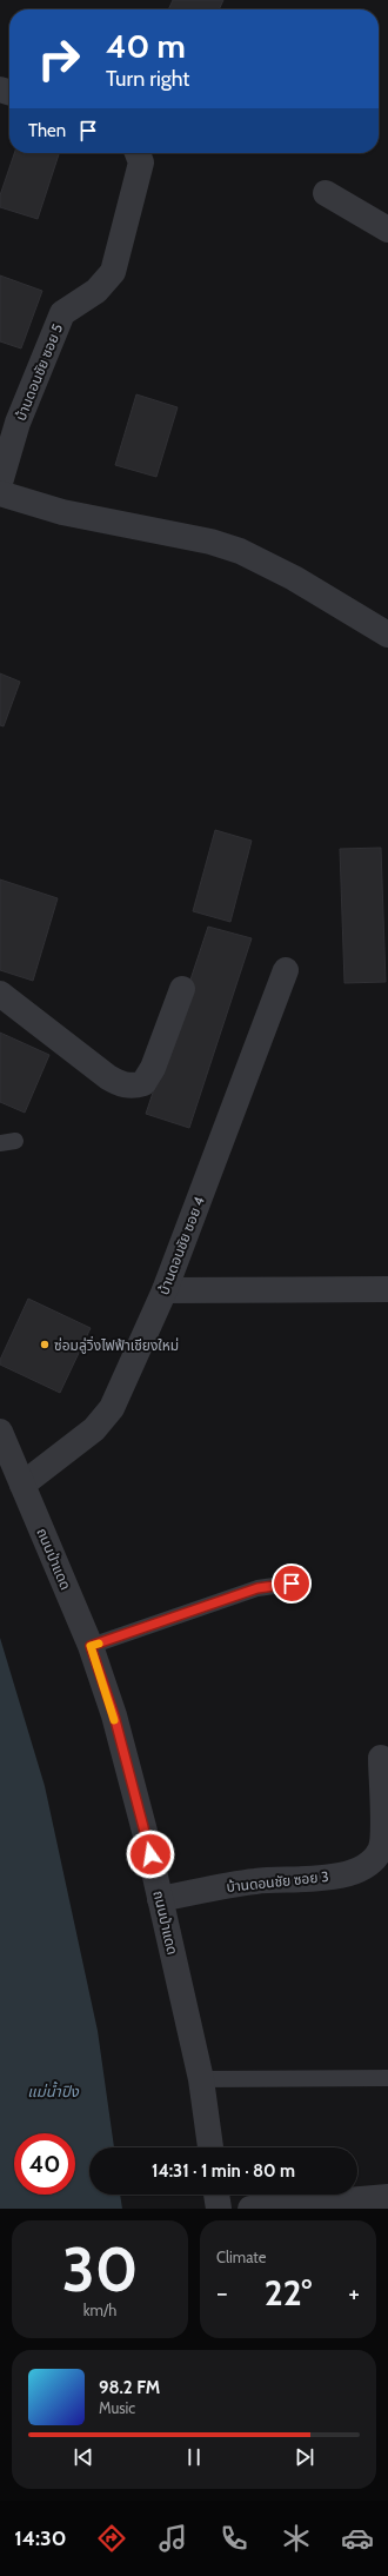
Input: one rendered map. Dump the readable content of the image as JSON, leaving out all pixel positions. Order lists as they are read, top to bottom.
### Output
{
  "streets": {
    "street": [
      "บ้านดอนชัย ซอย 5",
      "บ้านดอนชัย ซอย 4",
      "ถนนป่าแดด",
      "บ้านดอนชัย ซอย 3"
    ]
  },
  "crossings": [
    ["บ้านดอนชัย ซอย 4", "ถนนป่าแดด"],
    ["ถนนป่าแดด", "บ้านดอนชัย ซอย 3"]
  ],
  "water": ["แม่น้ำปิง"],
  "places": ["ซ่อมลู่วิ่งไฟฟ้าเชียงใหม่"],
  "page": {
    "turn": ["40 m", "Turn right"],
    "then": "Then",
    "limit": "40",
    "trip": "14:31 · 1 min · 80 m",
    "tile": [
      ["30", "km/h"],
      "Climate"
    ],
    "heat": ["−", "22°", "+"],
    "song": ["98.2 FM", "Music"],
    "tabs": "14:30"
  }
}
